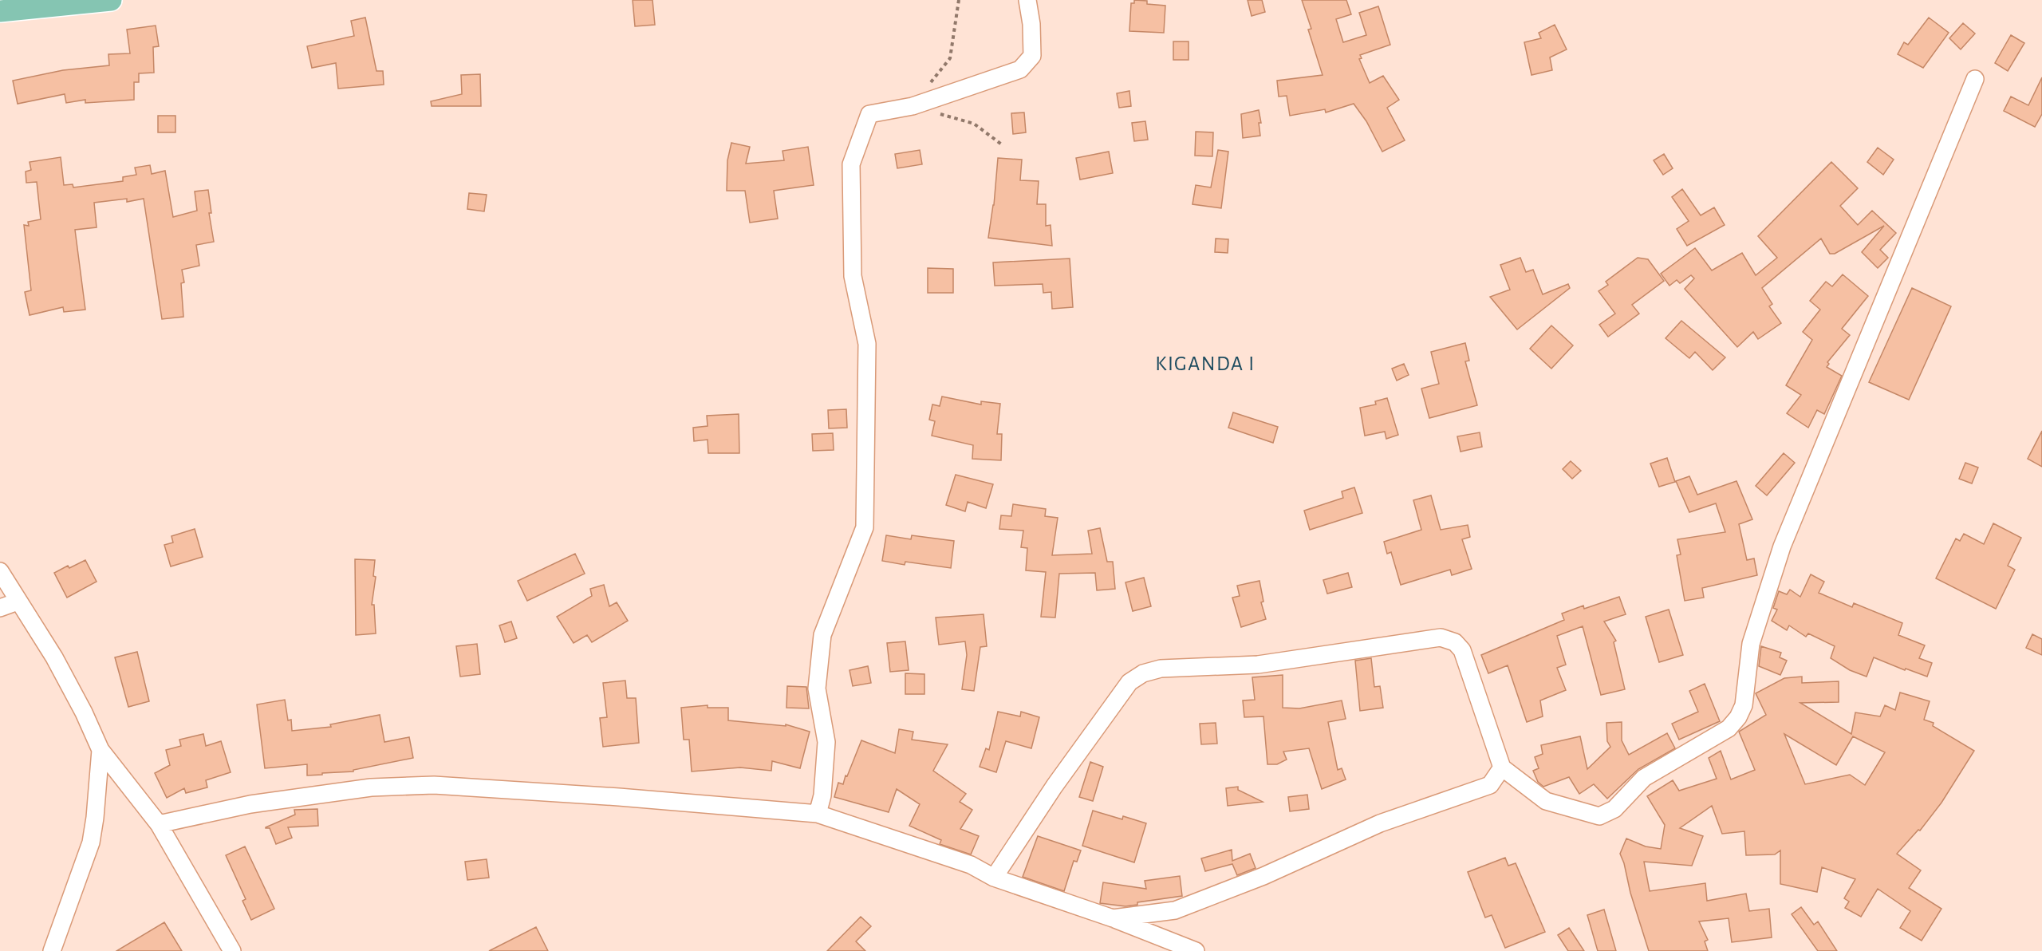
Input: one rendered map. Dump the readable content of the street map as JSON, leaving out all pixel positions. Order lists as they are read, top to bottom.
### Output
{
  "districts": ["KIGANDA I"]
}
